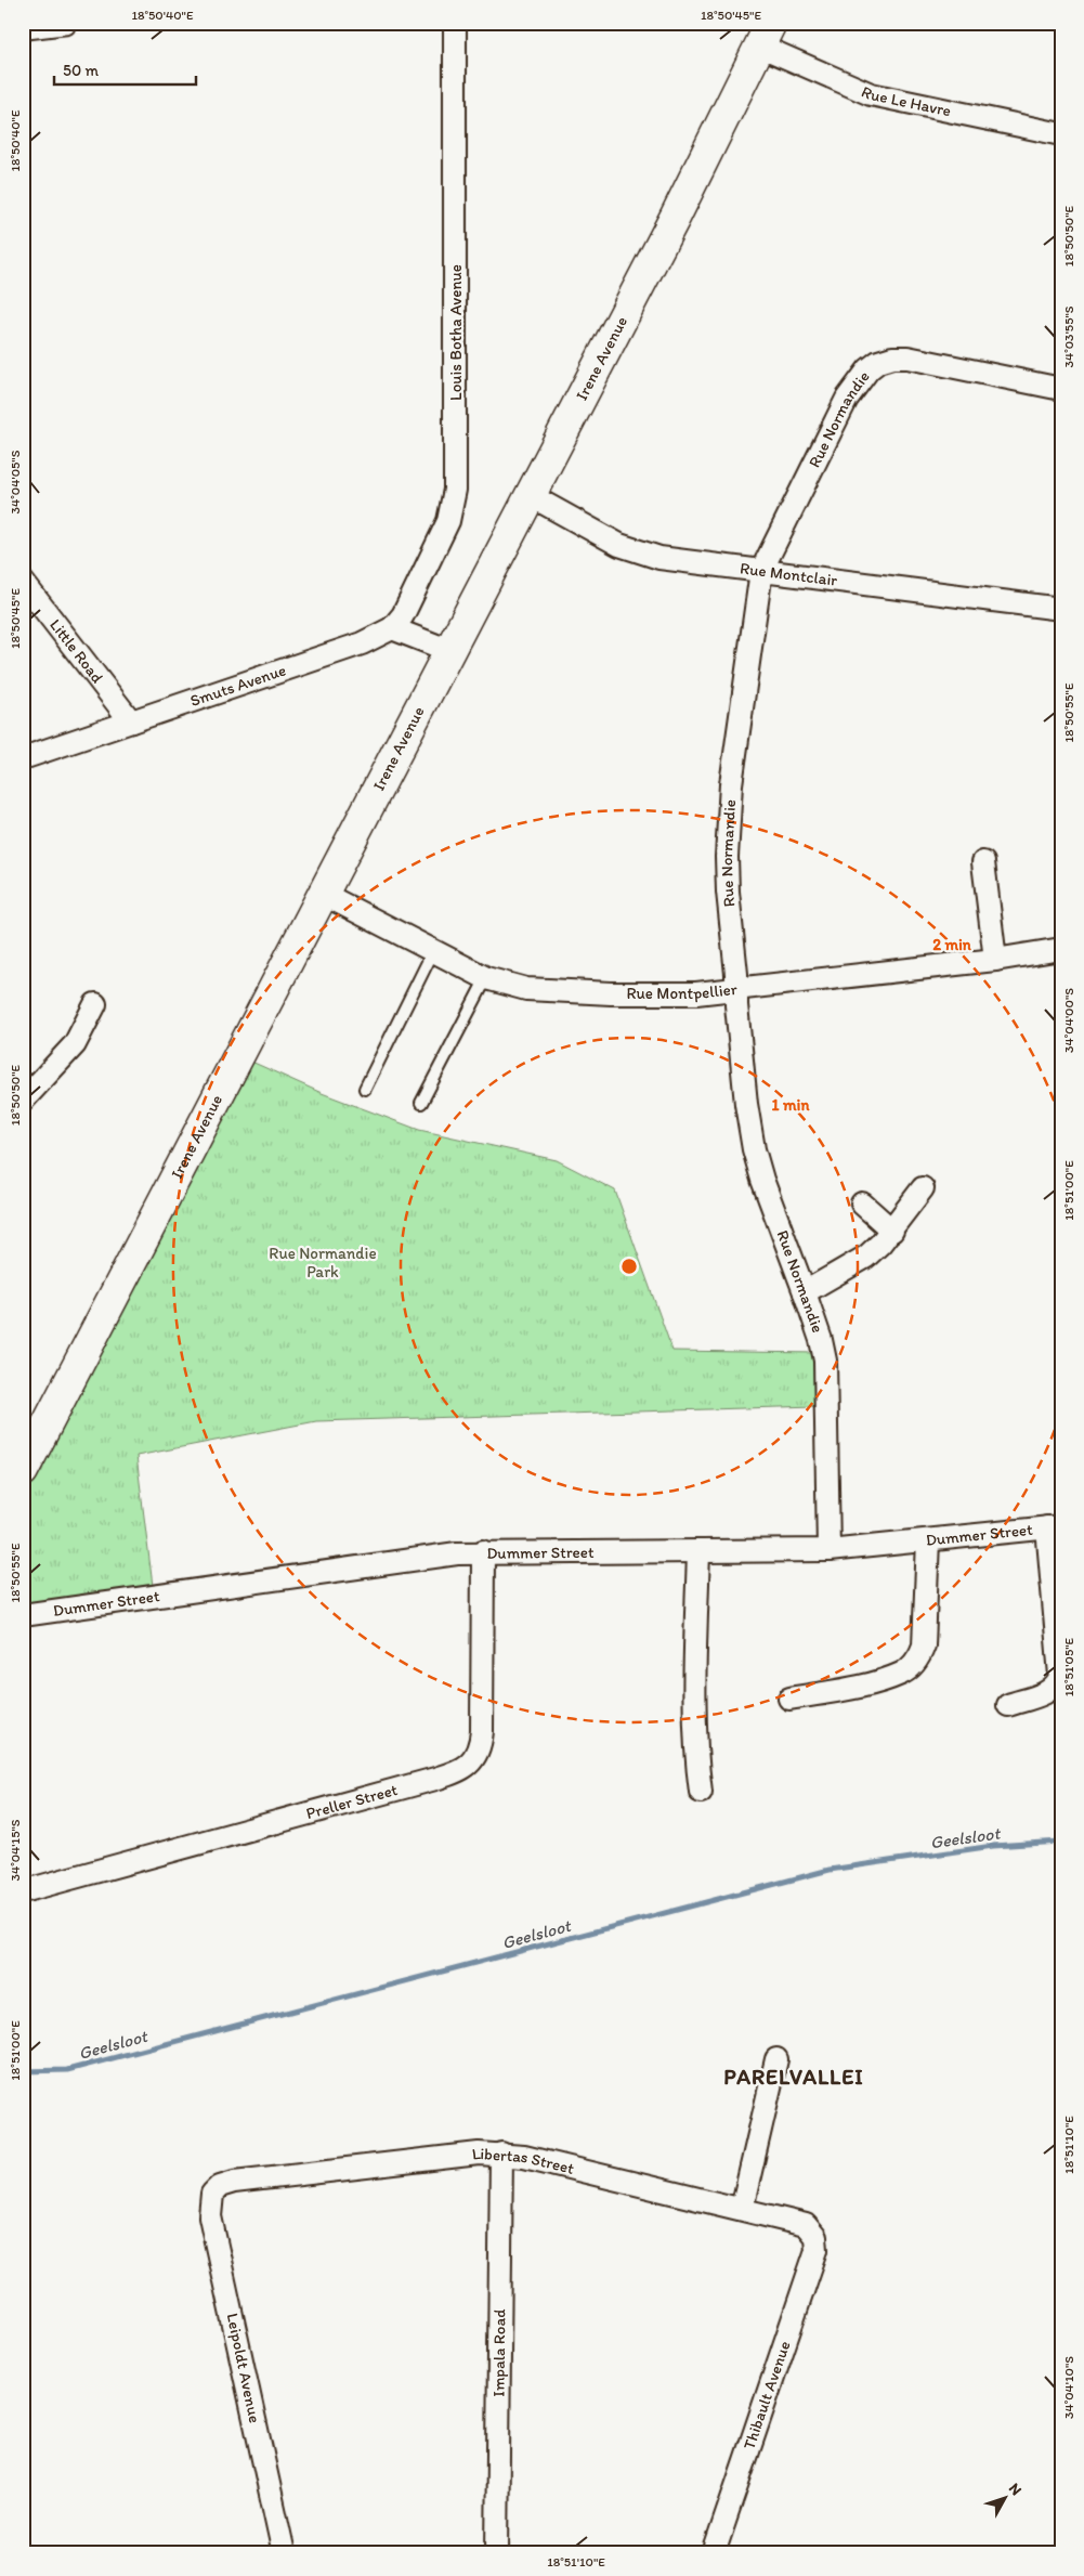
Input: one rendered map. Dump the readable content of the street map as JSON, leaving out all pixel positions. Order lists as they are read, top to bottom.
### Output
{
  "streets": {
    "street": [
      "Rue Le Havre",
      "Louis Botha Avenue",
      "Irene Avenue",
      "Rue Normandie",
      "Rue Montclair",
      "Little Road",
      "Smuts Avenue",
      "Rue Montpellier",
      "Dummer Street",
      "Preller Street",
      "Libertas Street",
      "Impala Road",
      "Leipoldt Avenue",
      "Thibault Avenue"
    ]
  },
  "crossings": [
    ["Rue Le Havre", "Irene Avenue"],
    ["Louis Botha Avenue", "Smuts Avenue"],
    ["Irene Avenue", "Rue Montclair"],
    ["Irene Avenue", "Rue Montpellier"],
    ["Rue Normandie", "Rue Montclair"],
    ["Rue Normandie", "Rue Montpellier"],
    ["Rue Normandie", "Dummer Street"],
    ["Little Road", "Smuts Avenue"],
    ["Dummer Street", "Preller Street"],
    ["Libertas Street", "Impala Road"],
    ["Libertas Street", "Leipoldt Avenue"],
    ["Libertas Street", "Thibault Avenue"]
  ],
  "districts": ["PARELVALLEI"],
  "water": ["Geelsloot"],
  "parks": ["Rue Normandie Park"],
  "scale_bar": "50 m",
  "north": "top right",
  "coordinates": [
    "18°50'40\"E",
    "18°50'45\"E",
    "18°50'50\"E",
    "34°03'55\"S",
    "34°04'05\"S",
    "18°50'55\"E",
    "34°04'00\"S",
    "18°51'00\"E",
    "18°51'05\"E",
    "34°04'15\"S",
    "18°51'10\"E",
    "34°04'10\"S"
  ],
  "rings": ["2 min", "1 min"]
}
